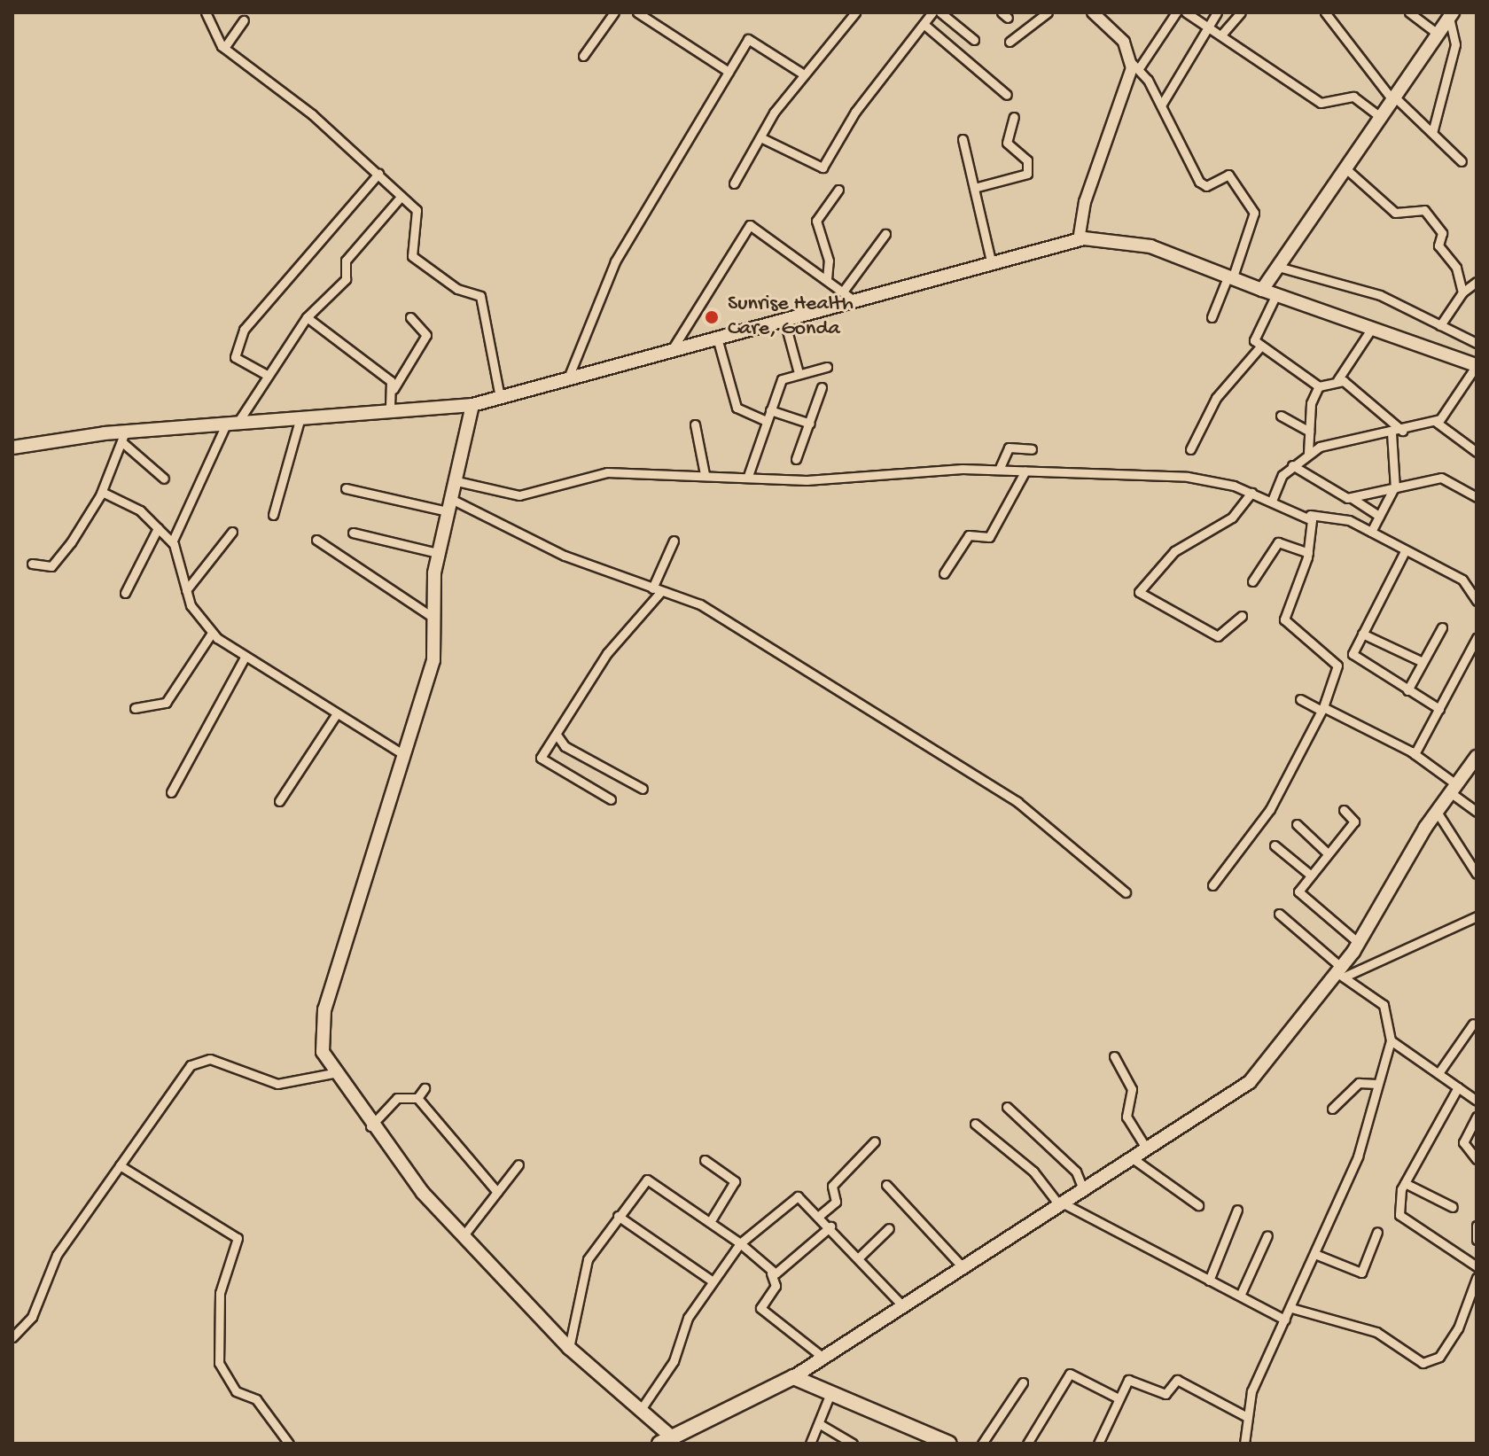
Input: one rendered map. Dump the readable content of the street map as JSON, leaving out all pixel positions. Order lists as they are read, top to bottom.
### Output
{
  "places": ["Sunrise Health Care, Gonda"]
}
